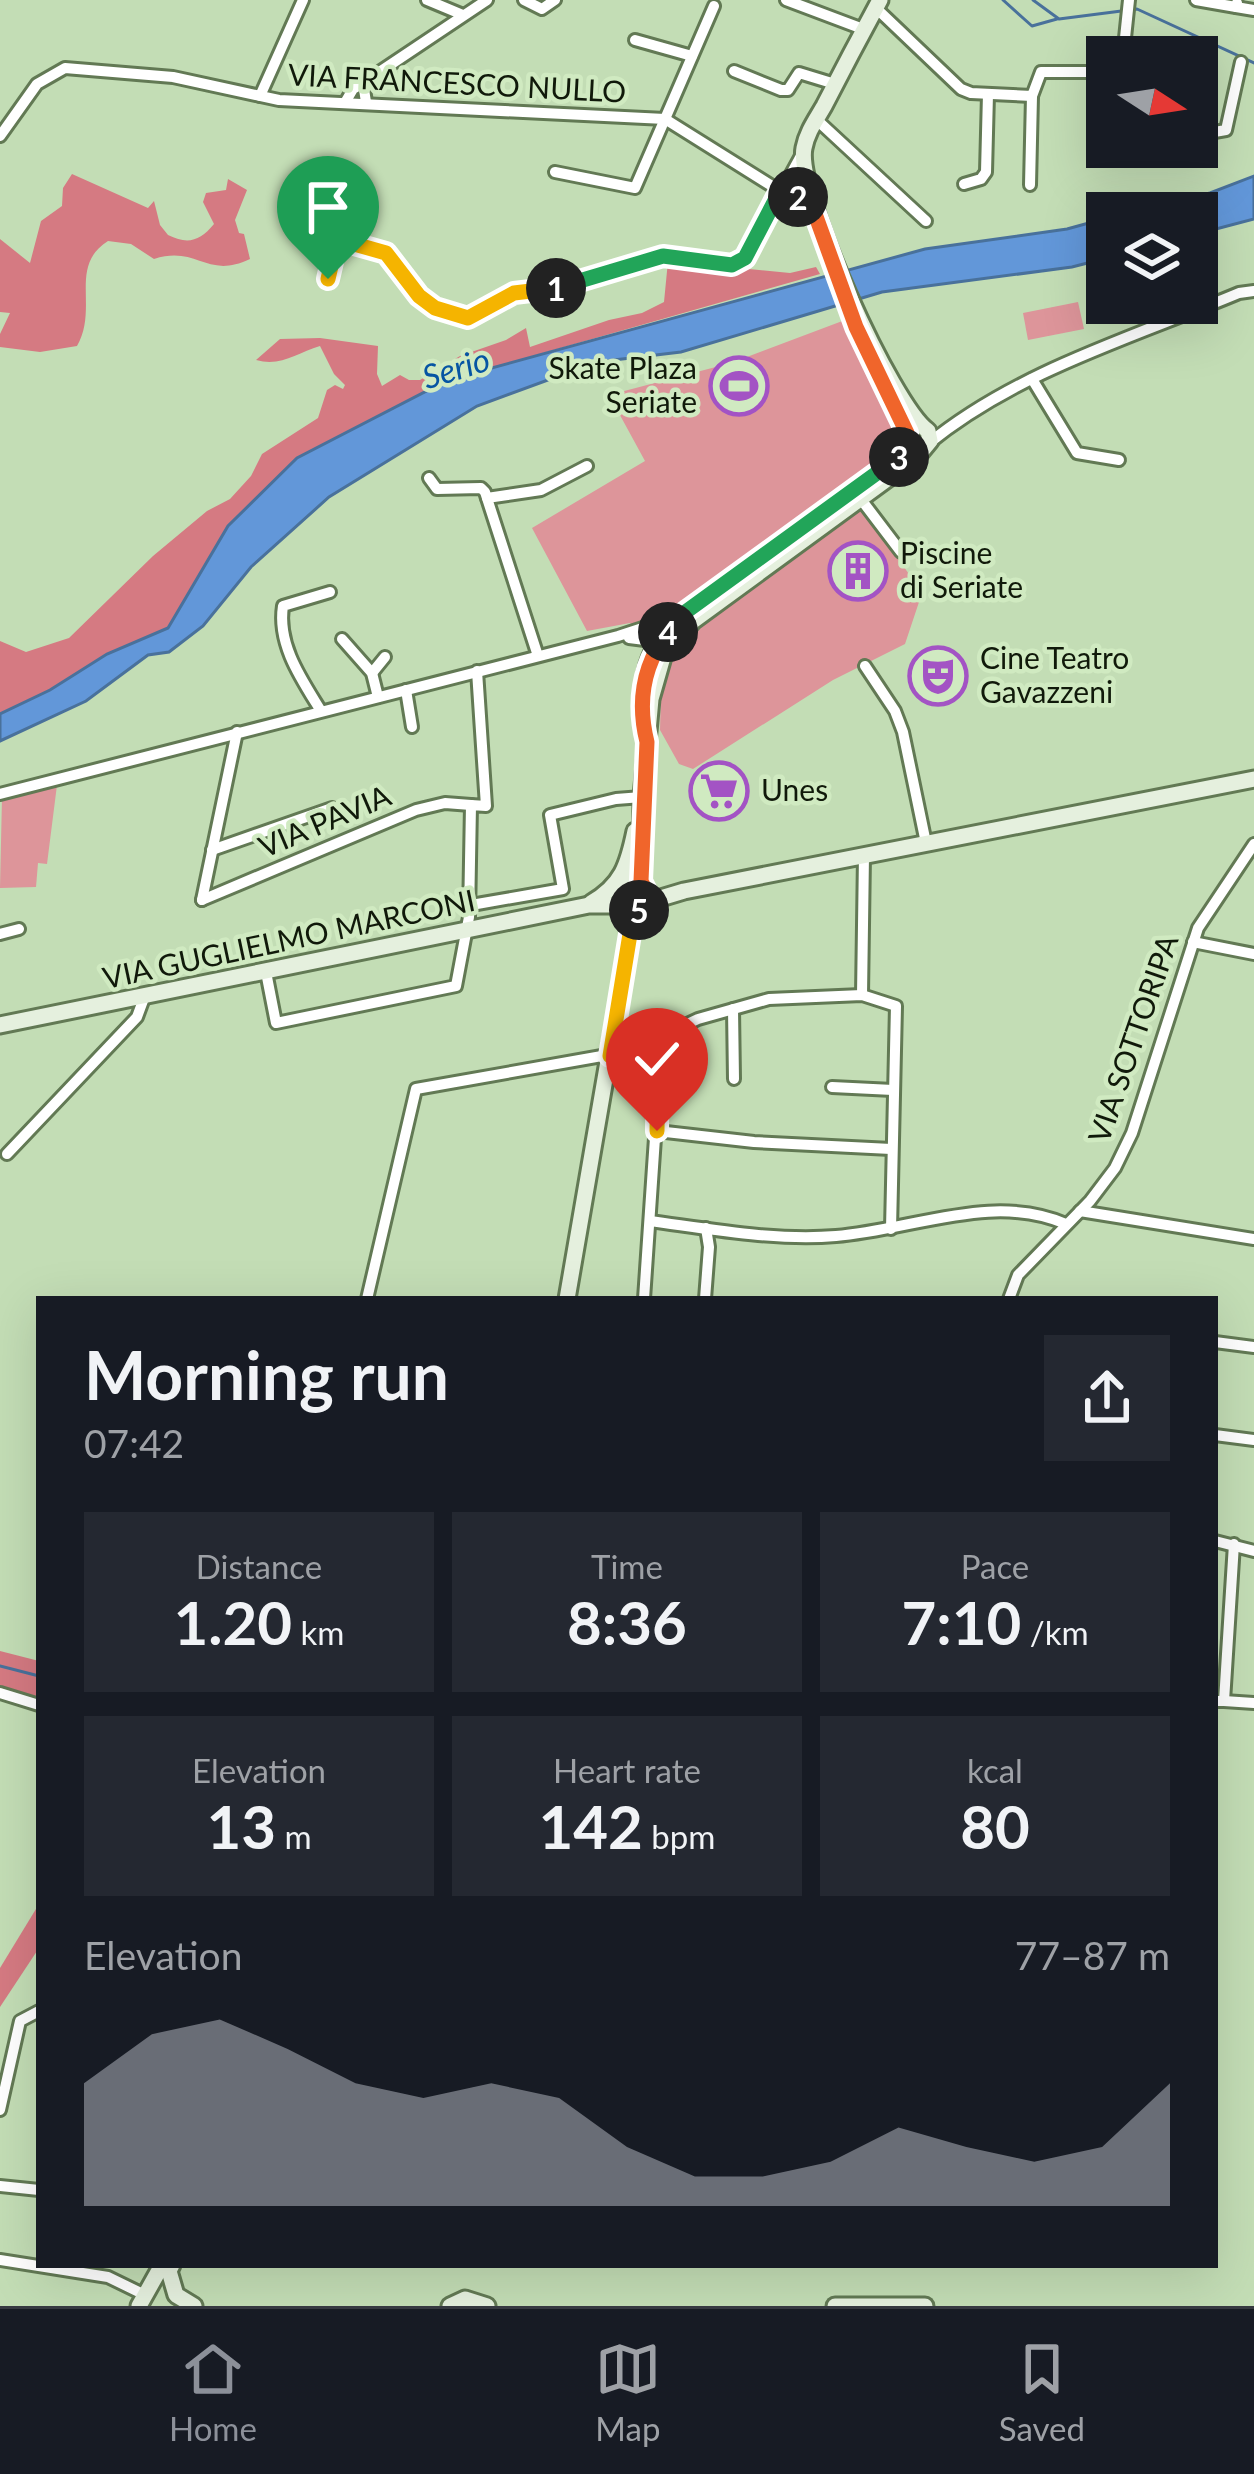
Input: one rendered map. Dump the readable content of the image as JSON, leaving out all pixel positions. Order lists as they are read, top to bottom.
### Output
{
  "streets": {
    "street": [
      "VIA FRANCESCO NULLO",
      "VIA PAVIA",
      "VIA GUGLIELMO MARCONI",
      "VIA SOTTORIPA"
    ]
  },
  "water": ["Serio"],
  "places": {
    "sports": ["Skate Plaza Seriate"],
    "building": ["Piscine di Seriate"],
    "theatre": ["Cine Teatro Gavazzeni"],
    "supermarket": ["Unes"]
  },
  "north": "right",
  "page": {
    "pins": [
      "2",
      "1",
      "3",
      "4",
      "5"
    ],
    "heading": ["Morning run", "07:42"],
    "stats": [
      ["Distance", "1.20 km"],
      ["Time", "8:36"],
      ["Pace", "7:10 /km"],
      ["Elevation", "13 m"],
      ["Heart rate", "142 bpm"],
      ["kcal", "80"]
    ],
    "chart": ["Elevation", "77–87 m"],
    "tabs": ["Home", "Map", "Saved"]
  }
}
